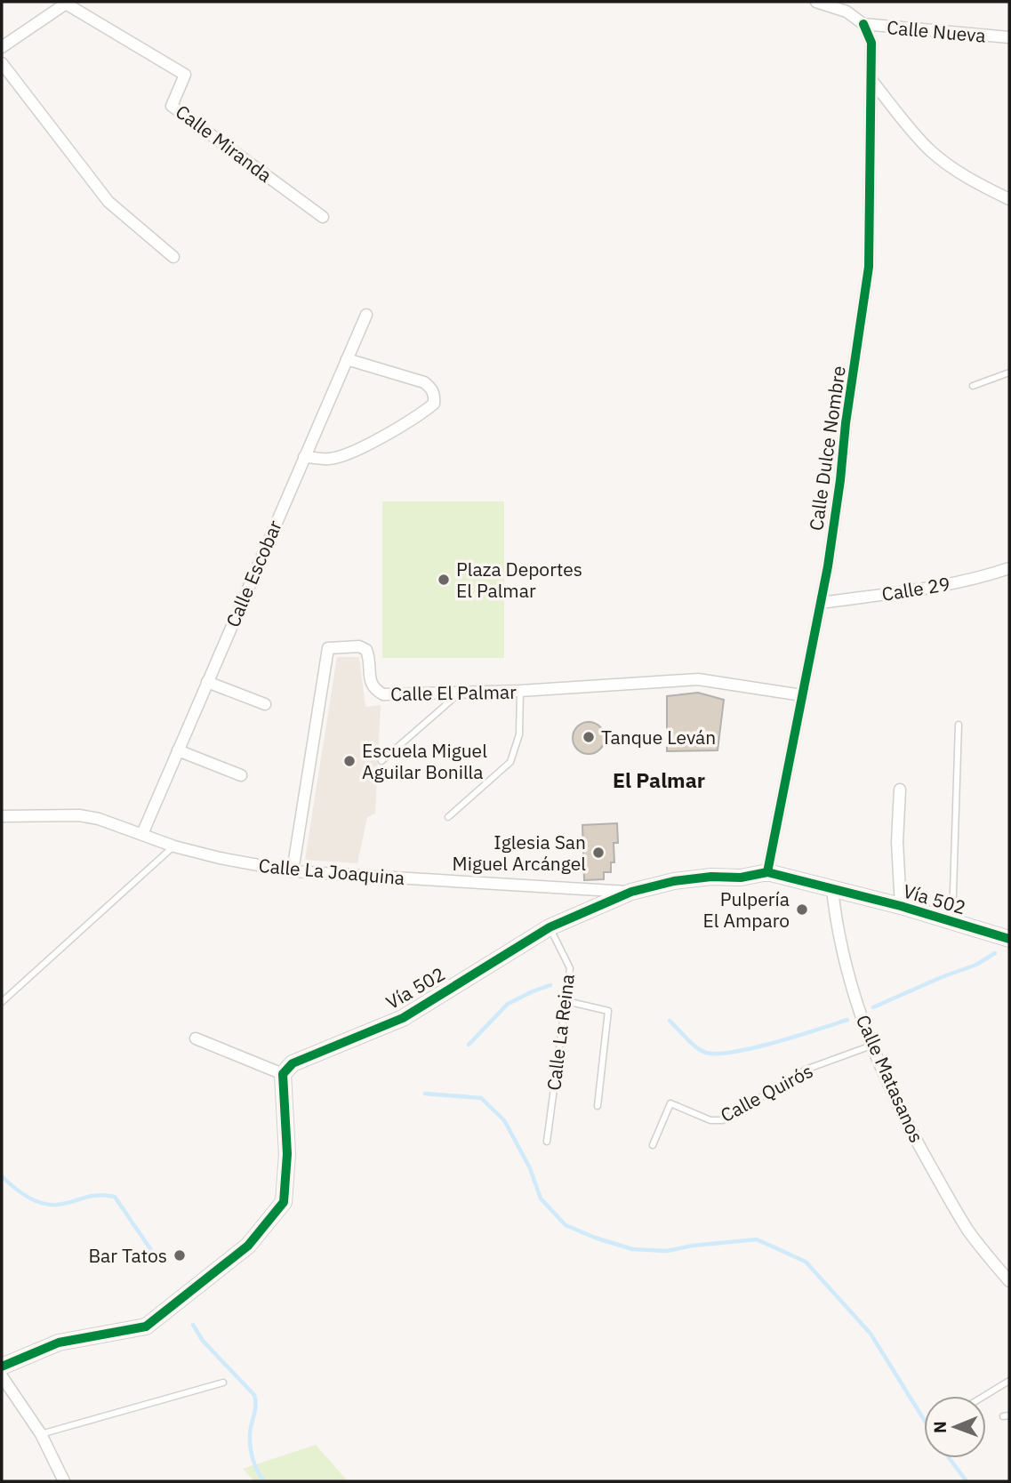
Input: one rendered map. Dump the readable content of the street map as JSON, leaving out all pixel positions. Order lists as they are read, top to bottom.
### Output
{
  "streets": {
    "street": [
      "Calle Nueva",
      "Calle Miranda",
      "Calle Dulce Nombre",
      "Calle Escobar",
      "Calle 29",
      "Calle El Palmar",
      "Calle La Joaquina",
      "Vía 502",
      "Calle Matasanos"
    ],
    "lane": ["Calle La Reina", "Calle Quirós"]
  },
  "crossings": [
    ["Calle Nueva", "Calle Dulce Nombre"],
    ["Calle Dulce Nombre", "Calle 29"],
    ["Calle Dulce Nombre", "Calle El Palmar"],
    ["Calle Dulce Nombre", "Vía 502"],
    ["Calle Escobar", "Calle La Joaquina"],
    ["Calle El Palmar", "Calle La Joaquina"],
    ["Calle La Joaquina", "Vía 502"],
    ["Vía 502", "Calle La Reina"],
    ["Vía 502", "Calle Matasanos"],
    ["Calle Matasanos", "Calle Quirós"]
  ],
  "districts": ["El Palmar"],
  "places": [
    "Plaza Deportes El Palmar",
    "Tanque Leván",
    "Escuela Miguel Aguilar Bonilla",
    "Iglesia San Miguel Arcángel",
    "Pulpería El Amparo",
    "Bar Tatos"
  ],
  "north": "left"
}
